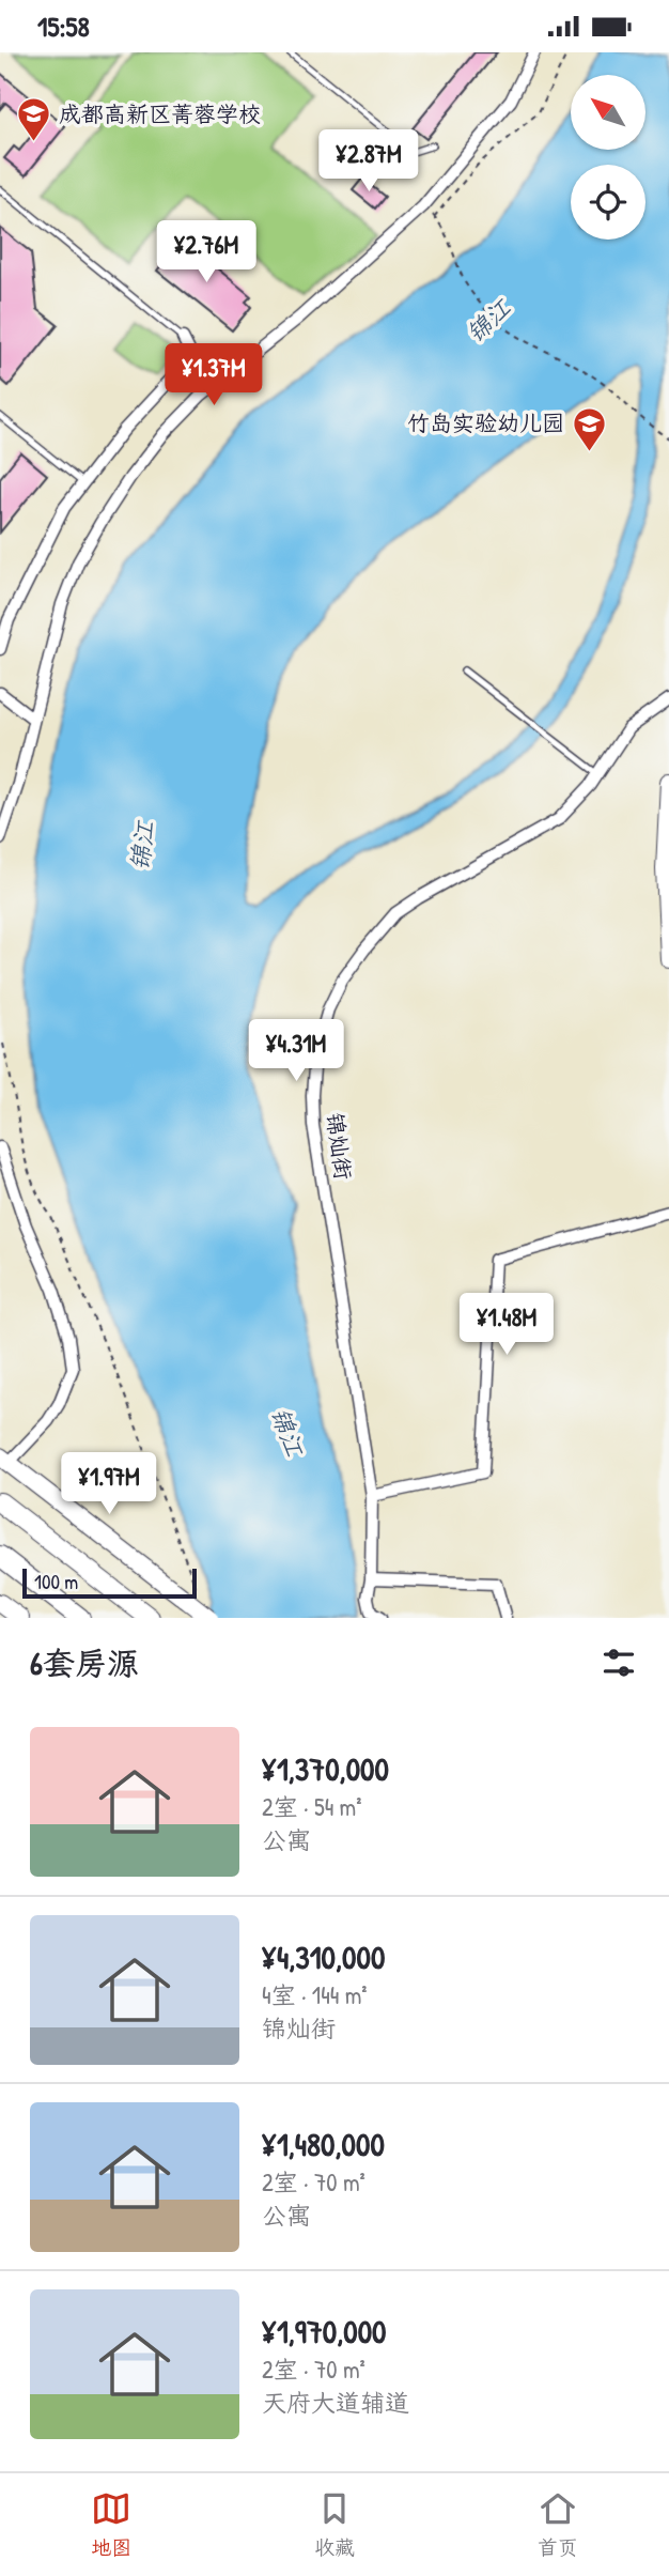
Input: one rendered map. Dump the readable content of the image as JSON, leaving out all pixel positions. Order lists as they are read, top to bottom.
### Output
{
  "streets": {
    "street": ["锦灿街"]
  },
  "water": ["锦江"],
  "places": {
    "school or university": ["成都高新区菁蓉学校", "竹岛实验幼儿园"]
  },
  "scale_bar": "100 m",
  "north": "top left",
  "page": {
    "status": "15:58",
    "price": [
      "¥2.87M",
      "¥2.76M",
      "¥1.37M",
      "¥4.31M",
      "¥1.48M",
      "¥1.97M"
    ],
    "scale": "100 m",
    "heading": "6套房源",
    "list": [
      {
        "name": "¥1,370,000",
        "note": "2室 · 54 m² · 公寓"
      },
      {
        "name": "¥4,310,000",
        "note": "4室 · 144 m² · 锦灿街"
      },
      {
        "name": "¥1,480,000",
        "note": "2室 · 70 m² · 公寓"
      },
      {
        "name": "¥1,970,000",
        "note": "2室 · 70 m² · 天府大道辅道"
      }
    ],
    "tabs": ["地图", "收藏", "首页"]
  }
}
